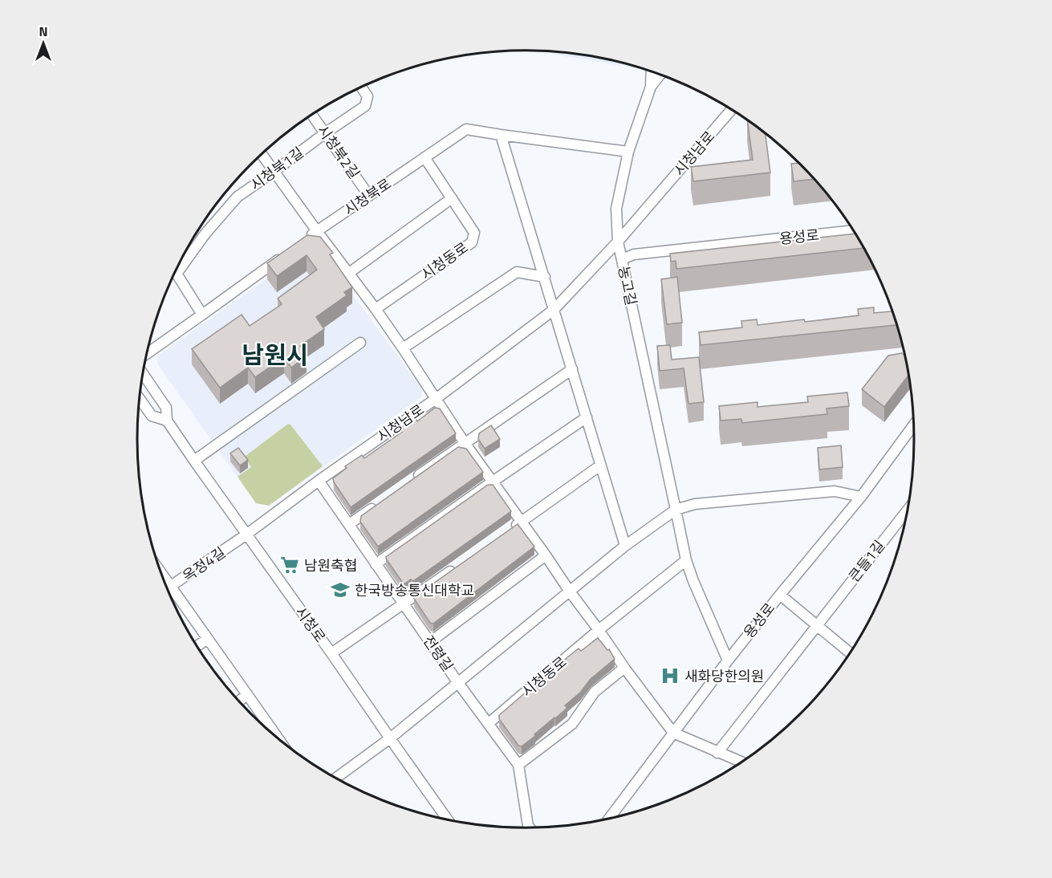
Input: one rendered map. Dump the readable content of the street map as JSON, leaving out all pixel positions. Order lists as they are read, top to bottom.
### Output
{
  "streets": {
    "street": [
      "시청북2길",
      "시청남로",
      "시청북1길",
      "시청북로",
      "용성로",
      "시청동로",
      "농고길",
      "큰들1길",
      "옥정4길",
      "시청로",
      "전령길"
    ]
  },
  "crossings": [
    ["시청북2길", "시청북1길"],
    ["시청북2길", "시청북로"],
    ["시청남로", "농고길"],
    ["시청남로", "옥정4길"],
    ["시청남로", "시청로"],
    ["시청남로", "전령길"],
    ["시청북로", "시청동로"],
    ["시청북로", "농고길"],
    ["용성로", "농고길"],
    ["시청동로", "농고길"],
    ["시청동로", "전령길"],
    ["옥정4길", "시청로"]
  ],
  "districts": ["남원시"],
  "places": {
    "supermarket": ["남원축협"],
    "school or university": ["한국방송통신대학교"],
    "hospital": ["새화당한의원"]
  },
  "north": "top"
}
